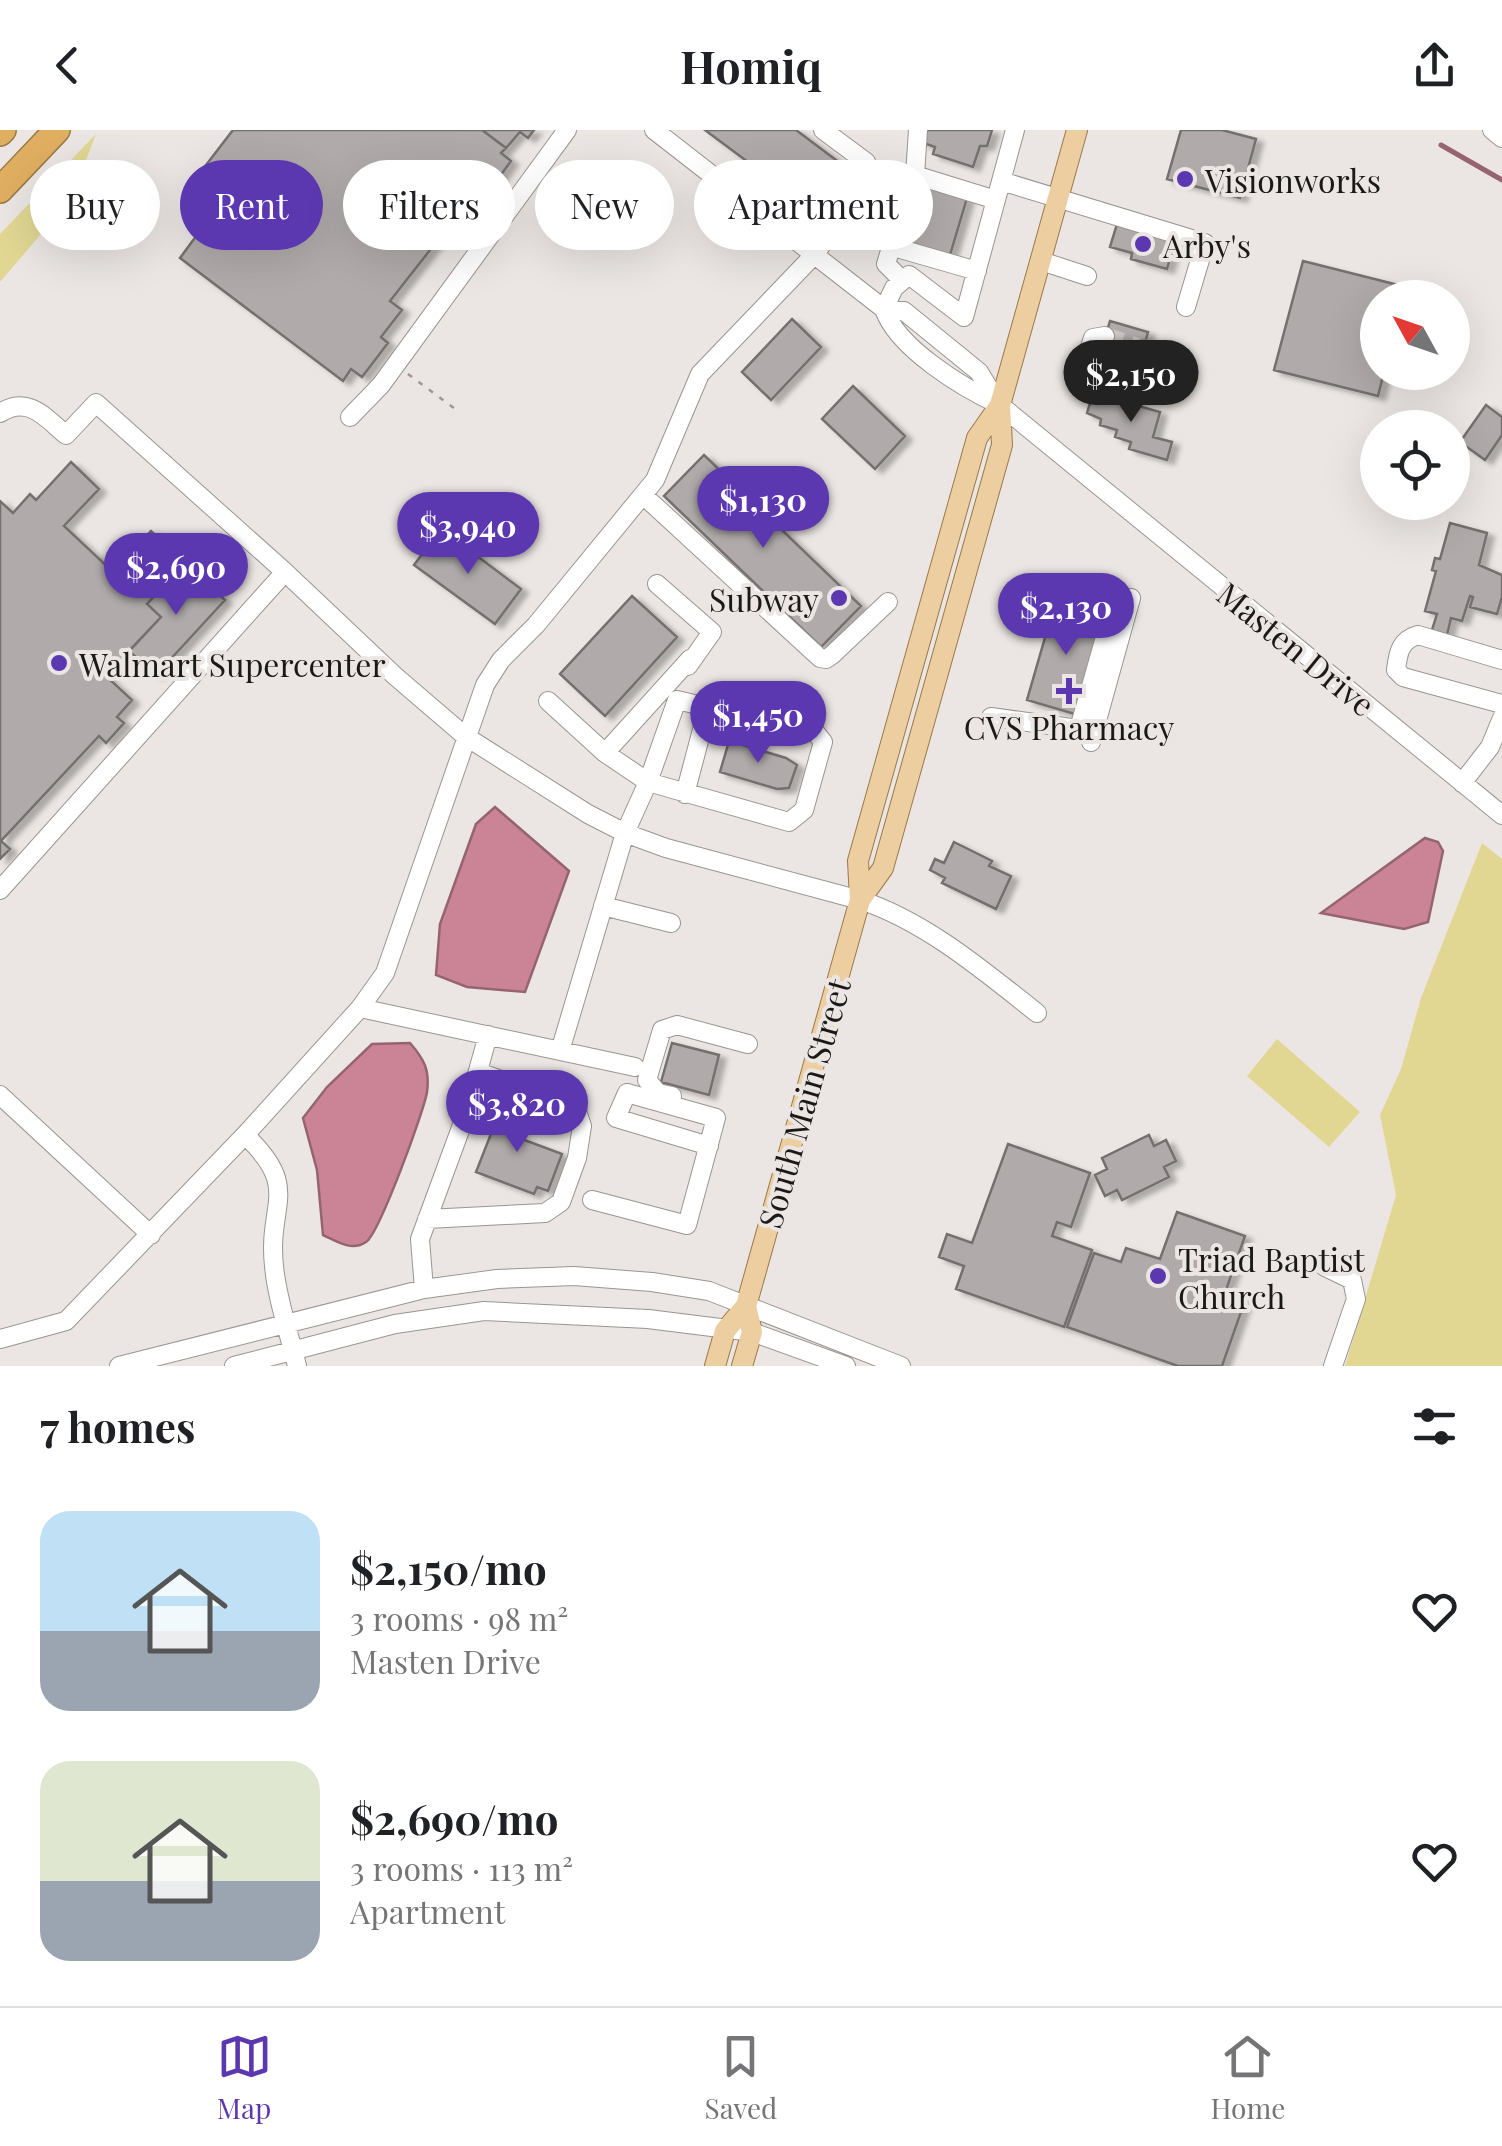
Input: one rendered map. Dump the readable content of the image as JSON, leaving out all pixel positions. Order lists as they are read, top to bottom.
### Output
{
  "streets": {
    "main road": ["South Main Street"],
    "street": ["Masten Drive"]
  },
  "crossings": [
    ["Masten Drive", "South Main Street"]
  ],
  "places": {
    "other": [
      "Visionworks",
      "Arby's",
      "Subway",
      "Walmart Supercenter",
      "Triad Baptist Church"
    ],
    "health": ["CVS Pharmacy"]
  },
  "north": "top left",
  "page": {
    "header": "Homiq",
    "chip": [
      "Buy",
      "Rent",
      "Filters",
      "New",
      "Apartment"
    ],
    "price": [
      "$2,150",
      "$1,130",
      "$3,940",
      "$2,690",
      "$2,130",
      "$1,450",
      "$3,820"
    ],
    "heading": "7 homes",
    "list": [
      {
        "name": "$2,150/mo",
        "note": "3 rooms · 98 m² · Masten Drive"
      },
      {
        "name": "$2,690/mo",
        "note": "3 rooms · 113 m² · Apartment"
      }
    ],
    "tabs": ["Map", "Saved", "Home"]
  }
}
